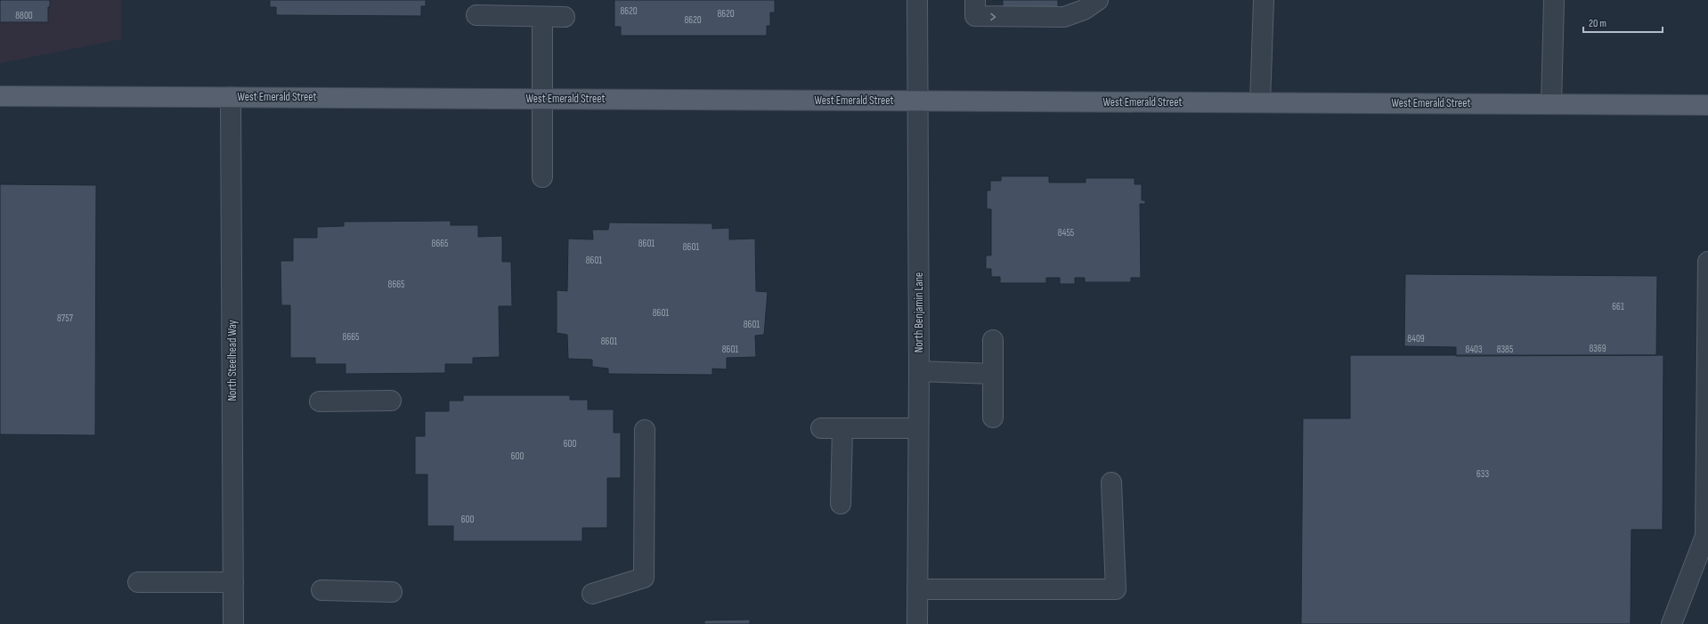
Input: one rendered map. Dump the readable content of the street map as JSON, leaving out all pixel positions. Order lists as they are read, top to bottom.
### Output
{
  "streets": {
    "main road": ["West Emerald Street"],
    "street": ["North Benjamin Lane", "North Steelhead Way"]
  },
  "crossings": [
    ["West Emerald Street", "North Benjamin Lane"],
    ["West Emerald Street", "North Steelhead Way"]
  ],
  "house_numbers": [
    "8620",
    "8620",
    "8800",
    "8620",
    "8455",
    "8665",
    "8601",
    "8601",
    "8601",
    "8665",
    "661",
    "8601",
    "8757",
    "8601",
    "8665",
    "8409",
    "8601",
    "8369",
    "8601",
    "8403",
    "8385",
    "600",
    "600",
    "633",
    "600"
  ],
  "scale_bar": "20 m"
}
